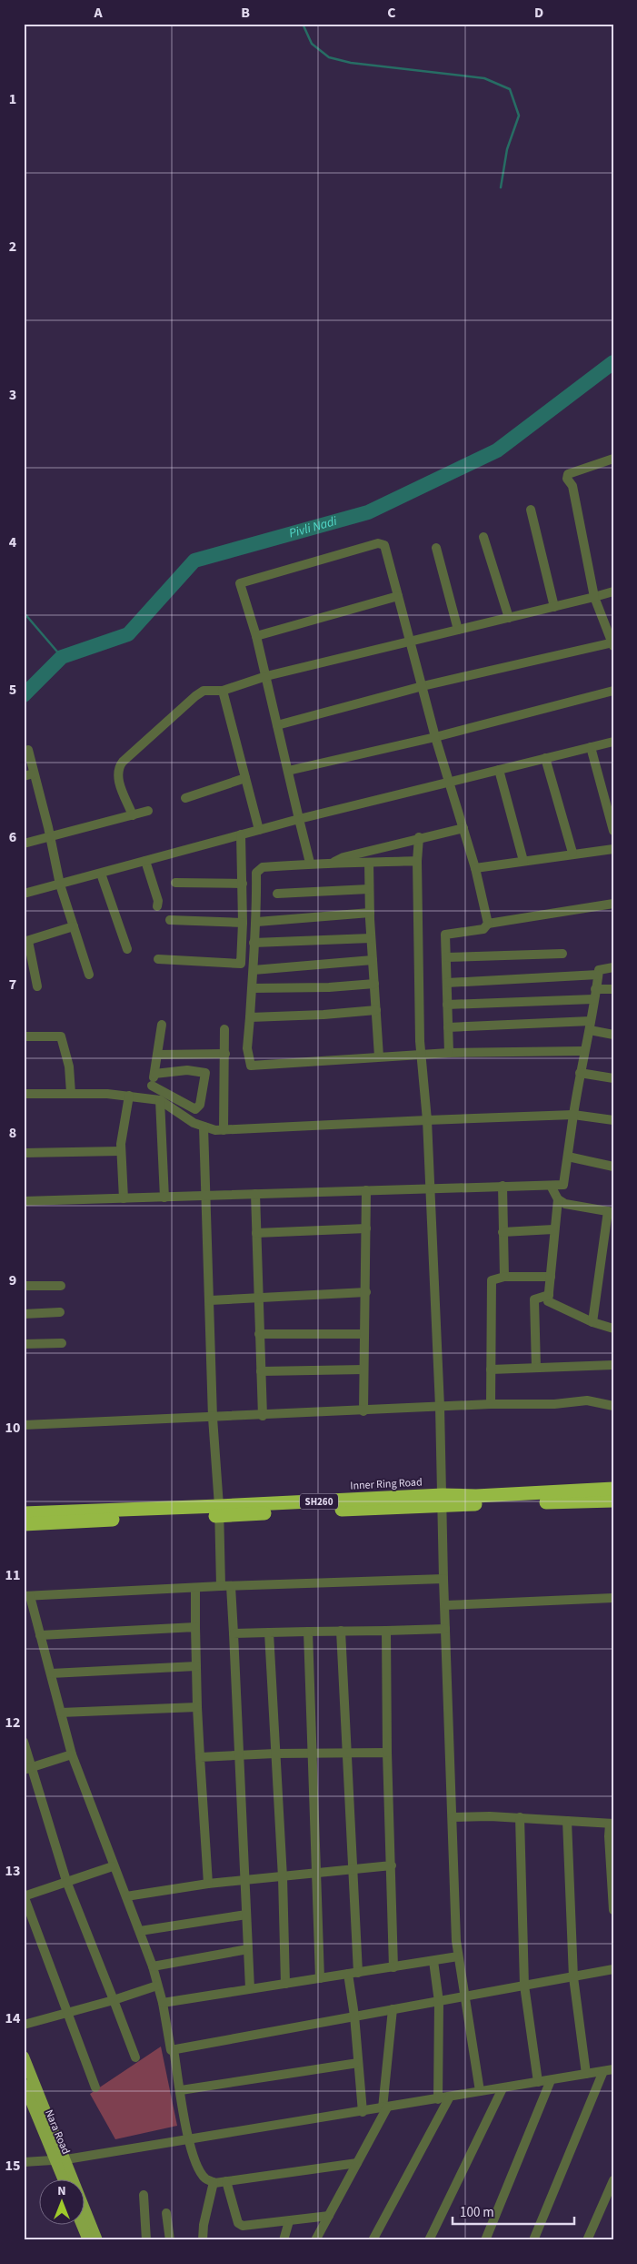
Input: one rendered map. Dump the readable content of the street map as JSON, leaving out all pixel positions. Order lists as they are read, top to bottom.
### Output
{
  "streets": {
    "highway": ["Inner Ring Road"],
    "main road": ["Nara Road"]
  },
  "water": ["Pivli Nadi"],
  "scale_bar": "100 m",
  "north": "top",
  "grid": {
    "columns": [
      "A",
      "B",
      "C",
      "D"
    ],
    "rows": [
      "1",
      "2",
      "3",
      "4",
      "5",
      "6",
      "7",
      "8",
      "9",
      "10",
      "11",
      "12",
      "13",
      "14",
      "15"
    ]
  }
}
